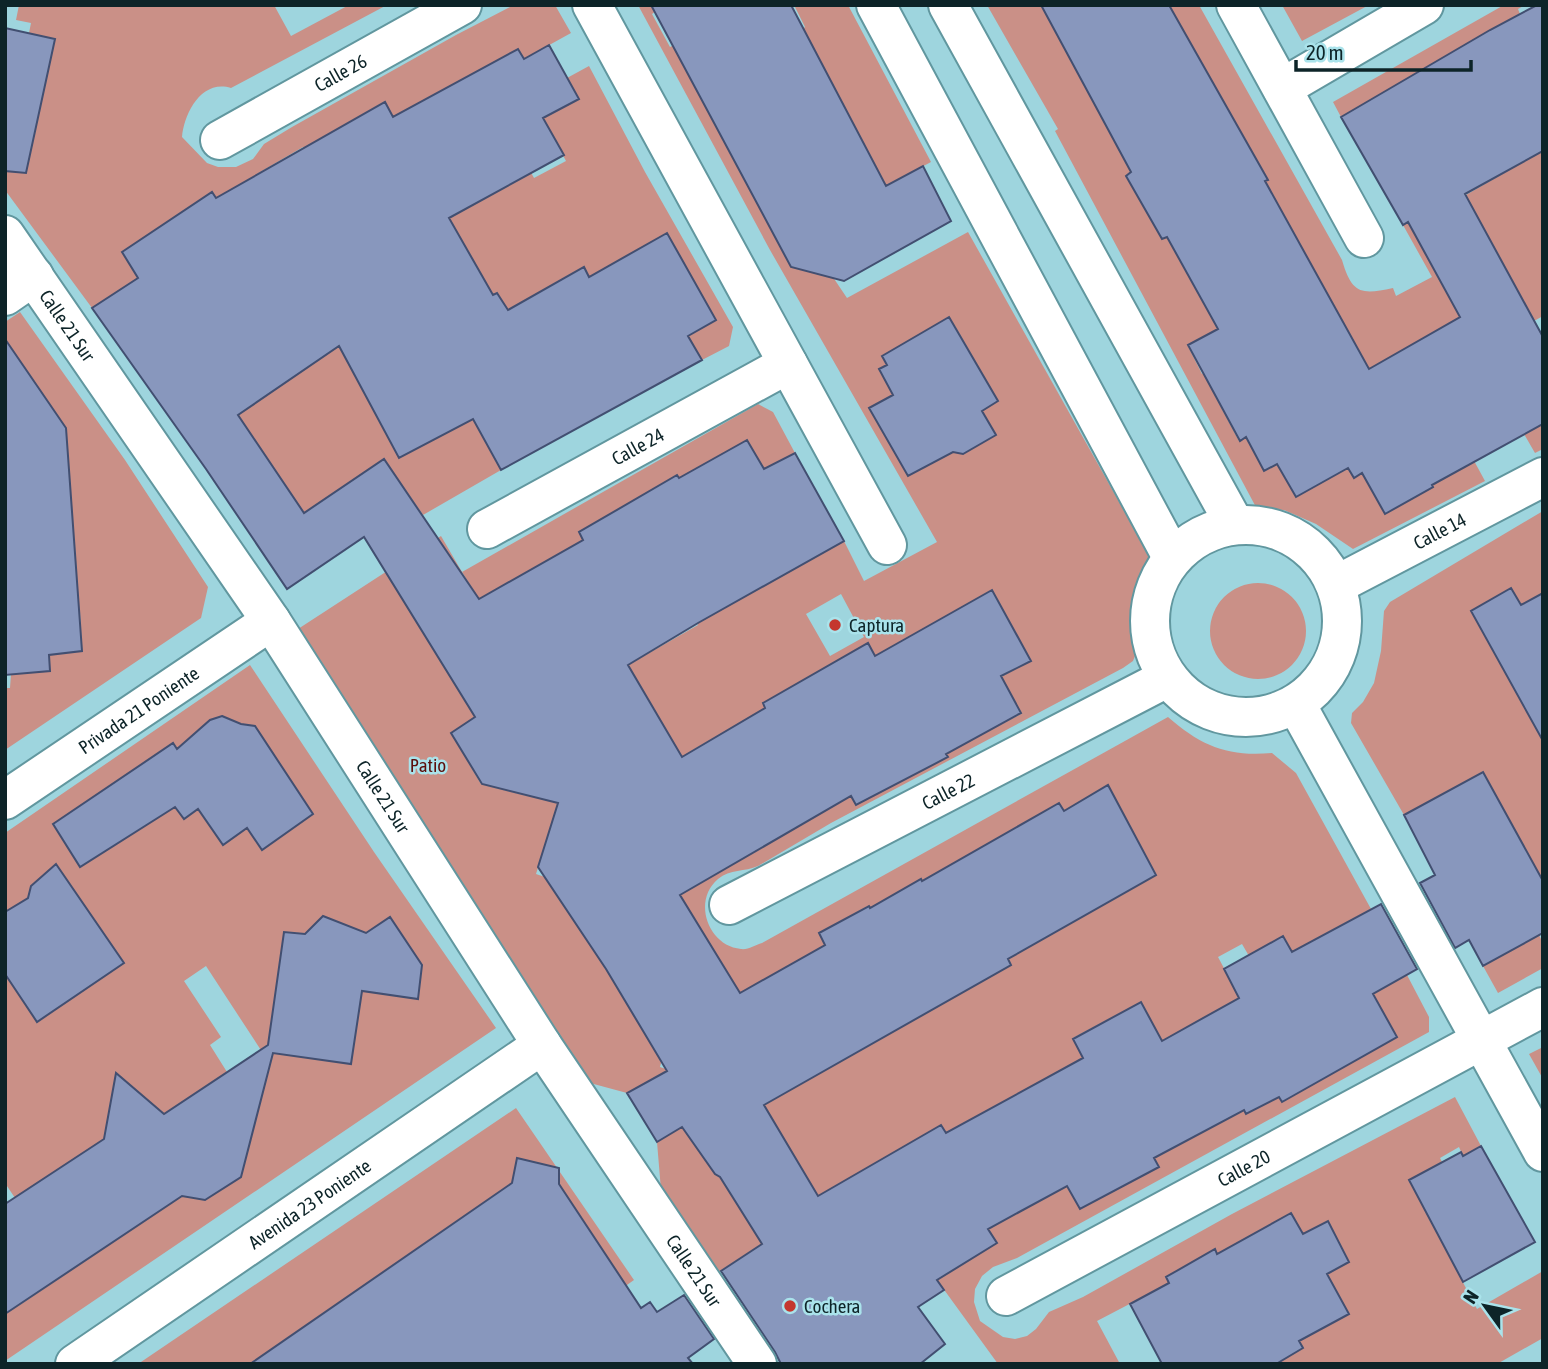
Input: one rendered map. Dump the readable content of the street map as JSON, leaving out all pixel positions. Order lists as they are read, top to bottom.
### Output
{
  "streets": {
    "street": [
      "Calle 26",
      "Calle 21 Sur",
      "Calle 24",
      "Calle 14",
      "Privada 21 Poniente",
      "Calle 22",
      "Calle 20",
      "Avenida 23 Poniente"
    ]
  },
  "crossings": [
    ["Calle 21 Sur", "Privada 21 Poniente"],
    ["Calle 21 Sur", "Avenida 23 Poniente"],
    ["Calle 14", "Calle 22"]
  ],
  "parks": ["Patio"],
  "places": ["Captura", "Cochera"],
  "scale_bar": "20 m",
  "north": "top left"
}
